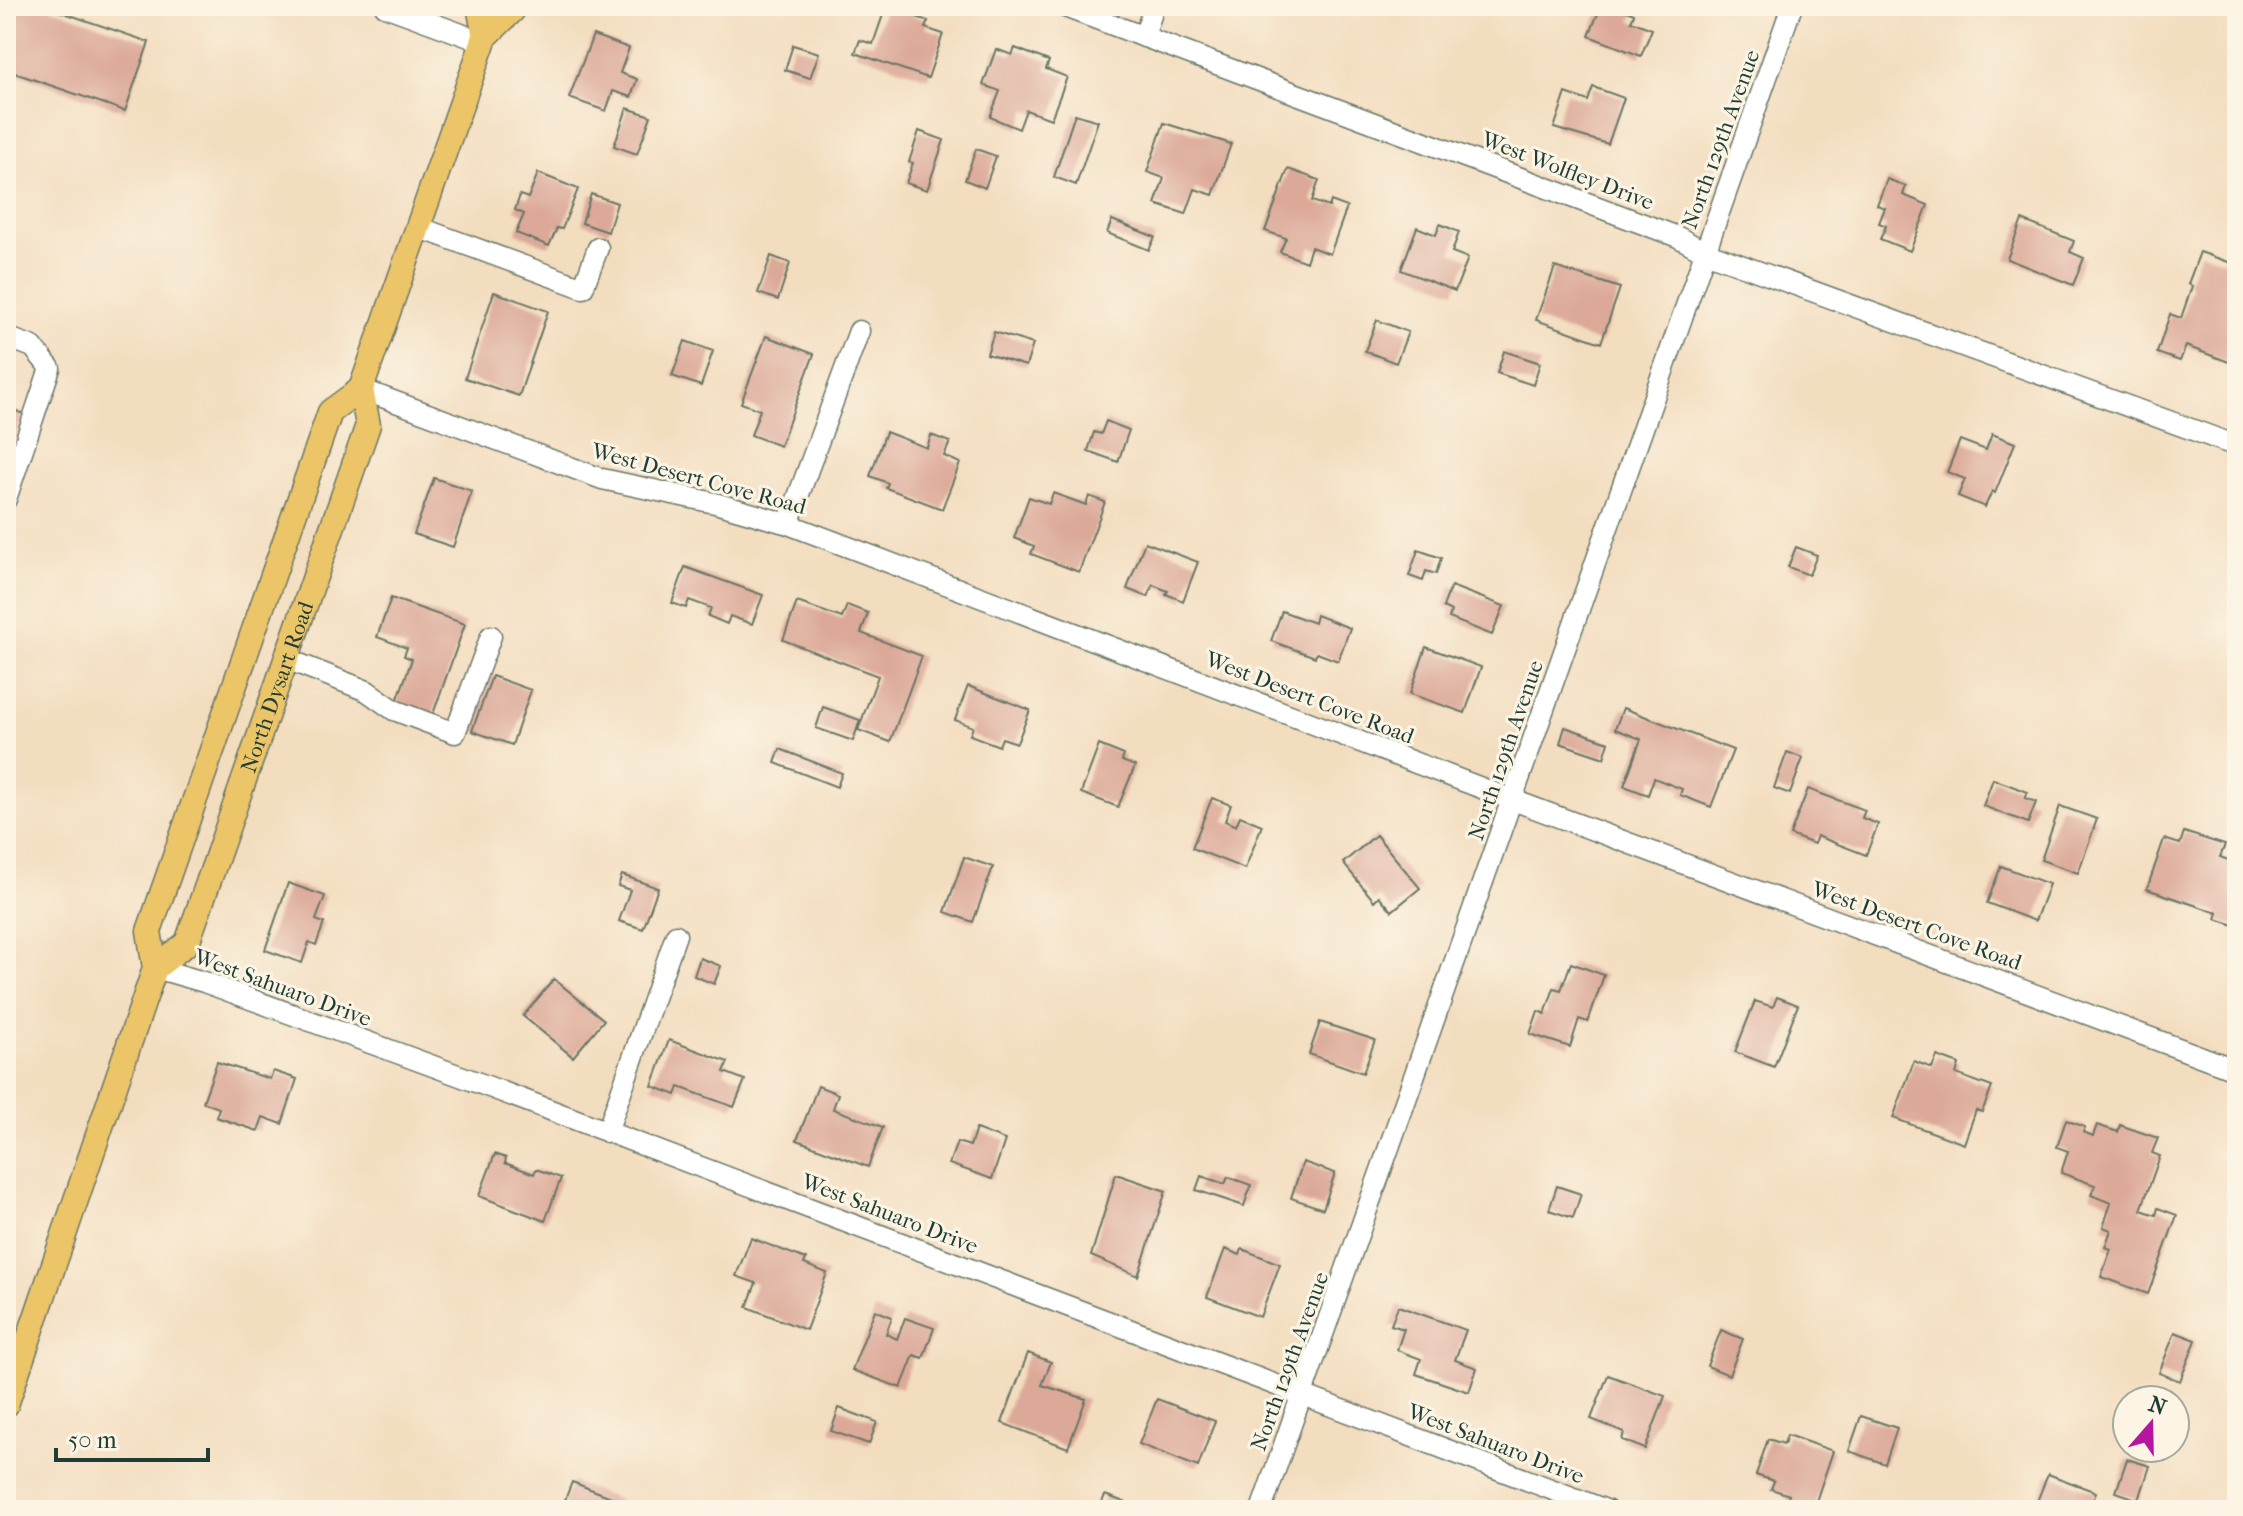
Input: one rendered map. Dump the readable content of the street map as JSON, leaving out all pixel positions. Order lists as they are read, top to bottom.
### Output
{
  "streets": {
    "main road": ["North Dysart Road"],
    "street": [
      "North 129th Avenue",
      "West Wolfley Drive",
      "West Desert Cove Road",
      "West Sahuaro Drive"
    ]
  },
  "crossings": [
    ["North 129th Avenue", "West Wolfley Drive"],
    ["North 129th Avenue", "West Desert Cove Road"],
    ["North 129th Avenue", "West Sahuaro Drive"],
    ["West Desert Cove Road", "North Dysart Road"],
    ["North Dysart Road", "West Sahuaro Drive"]
  ],
  "scale_bar": "50 m",
  "north": "top"
}
